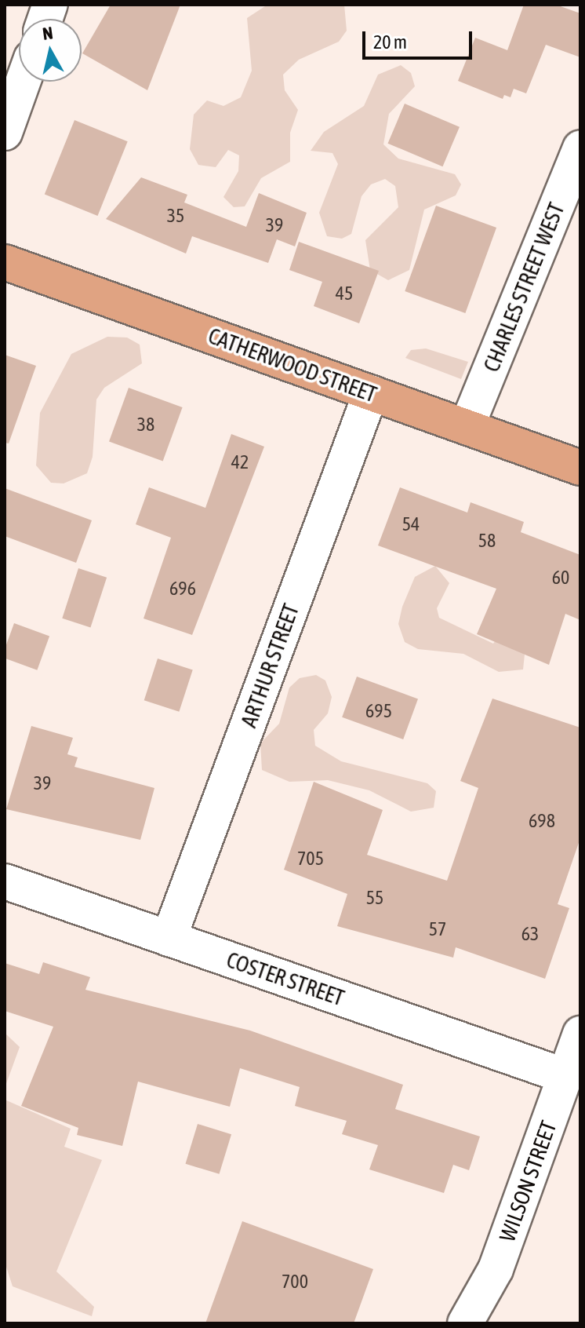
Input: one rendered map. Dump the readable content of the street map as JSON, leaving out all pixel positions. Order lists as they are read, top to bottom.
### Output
{
  "streets": {
    "main road": ["CATHERWOOD STREET"],
    "street": [
      "CHARLES STREET WEST",
      "ARTHUR STREET",
      "COSTER STREET",
      "WILSON STREET"
    ]
  },
  "crossings": [
    ["CHARLES STREET WEST", "CATHERWOOD STREET"],
    ["CATHERWOOD STREET", "ARTHUR STREET"],
    ["ARTHUR STREET", "COSTER STREET"],
    ["COSTER STREET", "WILSON STREET"]
  ],
  "house_numbers": [
    "35",
    "39",
    "45",
    "38",
    "42",
    "54",
    "58",
    "60",
    "696",
    "695",
    "39",
    "698",
    "705",
    "55",
    "57",
    "63",
    "700"
  ],
  "scale_bar": "20 m",
  "north": "top"
}
